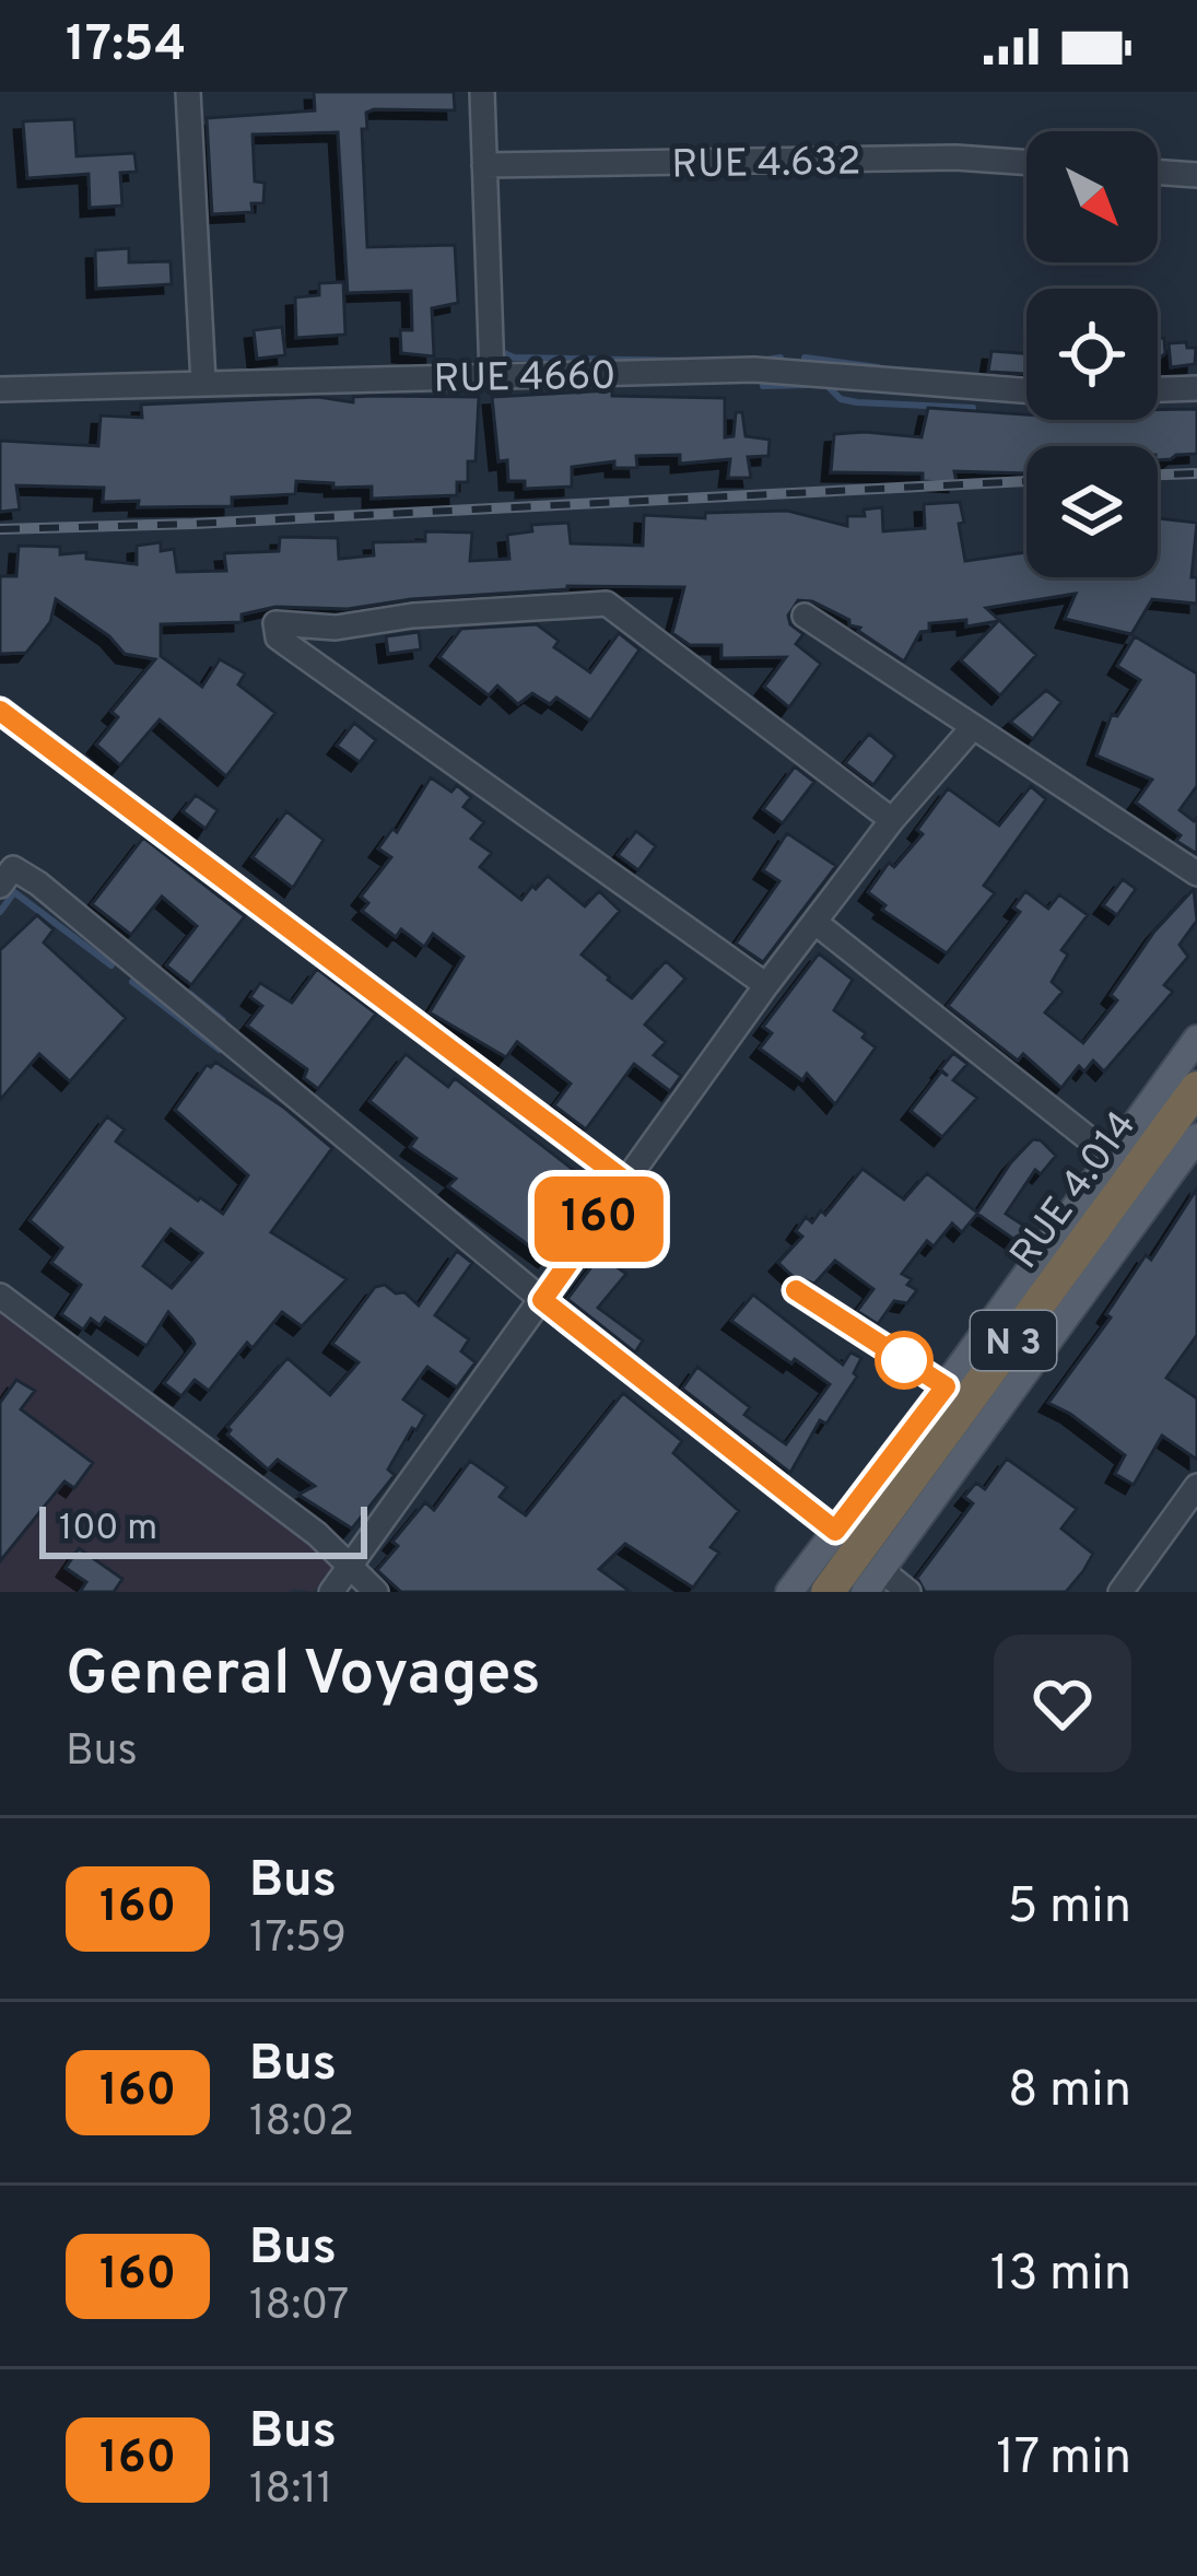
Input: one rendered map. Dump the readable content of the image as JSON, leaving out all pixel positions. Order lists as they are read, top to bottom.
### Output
{
  "streets": {
    "highway": ["RUE 4.014", "N 3"],
    "street": ["RUE 4.632", "RUE 4660"]
  },
  "lines": ["bus line 160"],
  "scale_bar": "100 m",
  "north": "bottom right",
  "page": {
    "status": "17:54",
    "on_map": "160",
    "scale": "100 m",
    "heading": ["General Voyages", "Bus"],
    "list": [
      {
        "mark": "160",
        "name": "Bus",
        "note": "17:59",
        "value": "5 min"
      },
      {
        "mark": "160",
        "name": "Bus",
        "note": "18:02",
        "value": "8 min"
      },
      {
        "mark": "160",
        "name": "Bus",
        "note": "18:07",
        "value": "13 min"
      },
      {
        "mark": "160",
        "name": "Bus",
        "note": "18:11",
        "value": "17 min"
      }
    ]
  }
}
